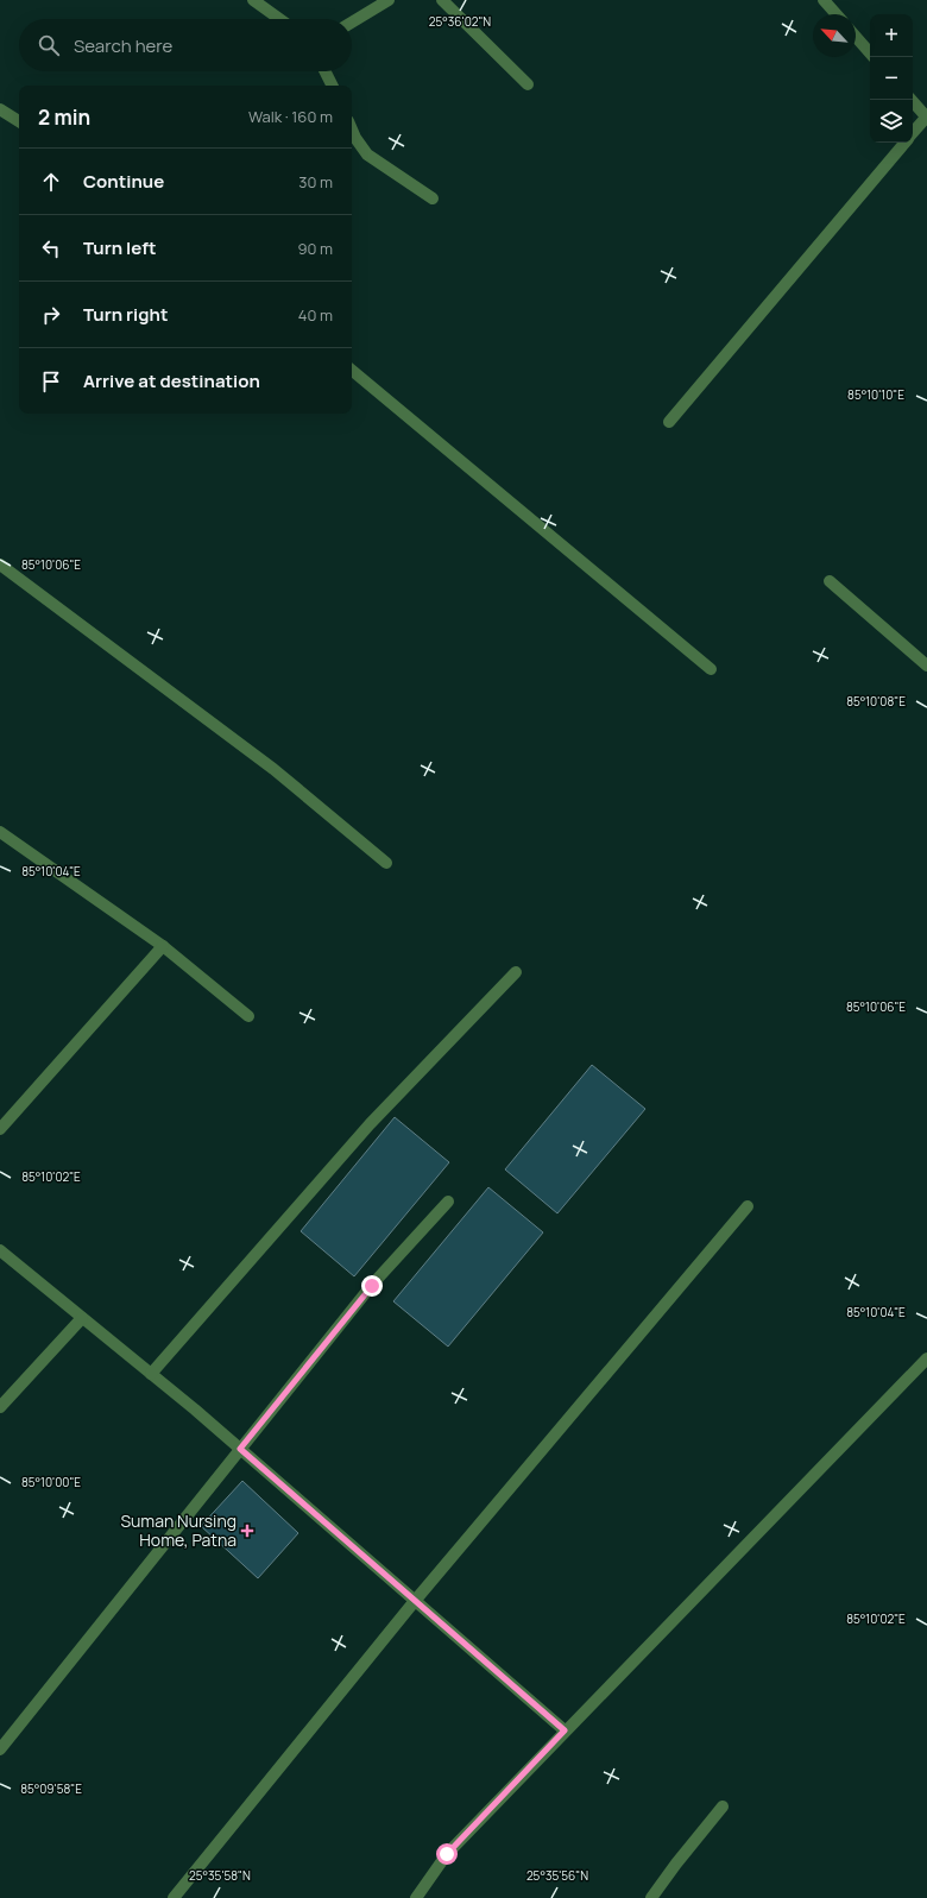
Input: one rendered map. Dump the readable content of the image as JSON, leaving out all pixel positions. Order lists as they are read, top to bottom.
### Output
{
  "places": {
    "health": ["Suman Nursing Home, Patna"]
  },
  "north": "top left",
  "page": {
    "map_buttons": ["+", "−"],
    "search": "Search here",
    "heading": ["2 min", "Walk · 160 m"],
    "list": [
      ["Continue", "30 m"],
      ["Turn left", "90 m"],
      ["Turn right", "40 m"],
      "Arrive at destination"
    ]
  },
  "coordinates": [
    "25°36'02\"N",
    "85°10'10\"E",
    "85°10'06\"E",
    "85°10'08\"E",
    "85°10'04\"E",
    "85°10'02\"E",
    "85°10'00\"E",
    "85°09'58\"E",
    "25°35'58\"N",
    "25°35'56\"N"
  ]
}
